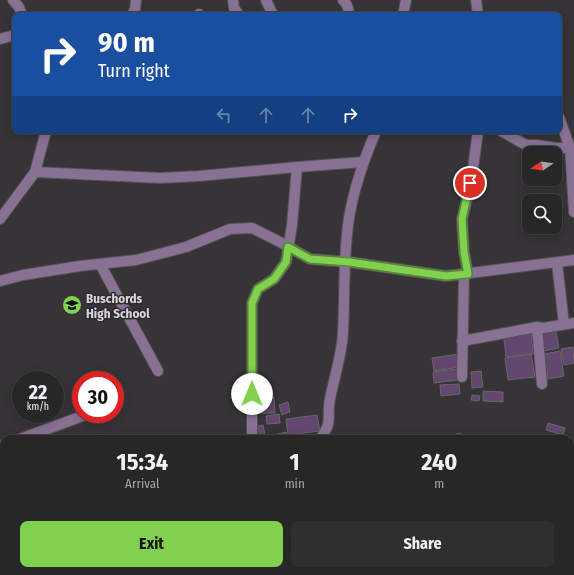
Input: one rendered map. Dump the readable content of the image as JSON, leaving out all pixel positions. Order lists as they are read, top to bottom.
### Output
{
  "places": {
    "school or university": ["Buschords High School"]
  },
  "north": "left",
  "page": {
    "turn": ["90 m", "Turn right"],
    "speed": "22 km/h",
    "limit": "30",
    "eta": [
      "15:34",
      "Arrival",
      "1",
      "min",
      "240",
      "m"
    ],
    "buttons": ["Exit", "Share"]
  }
}
